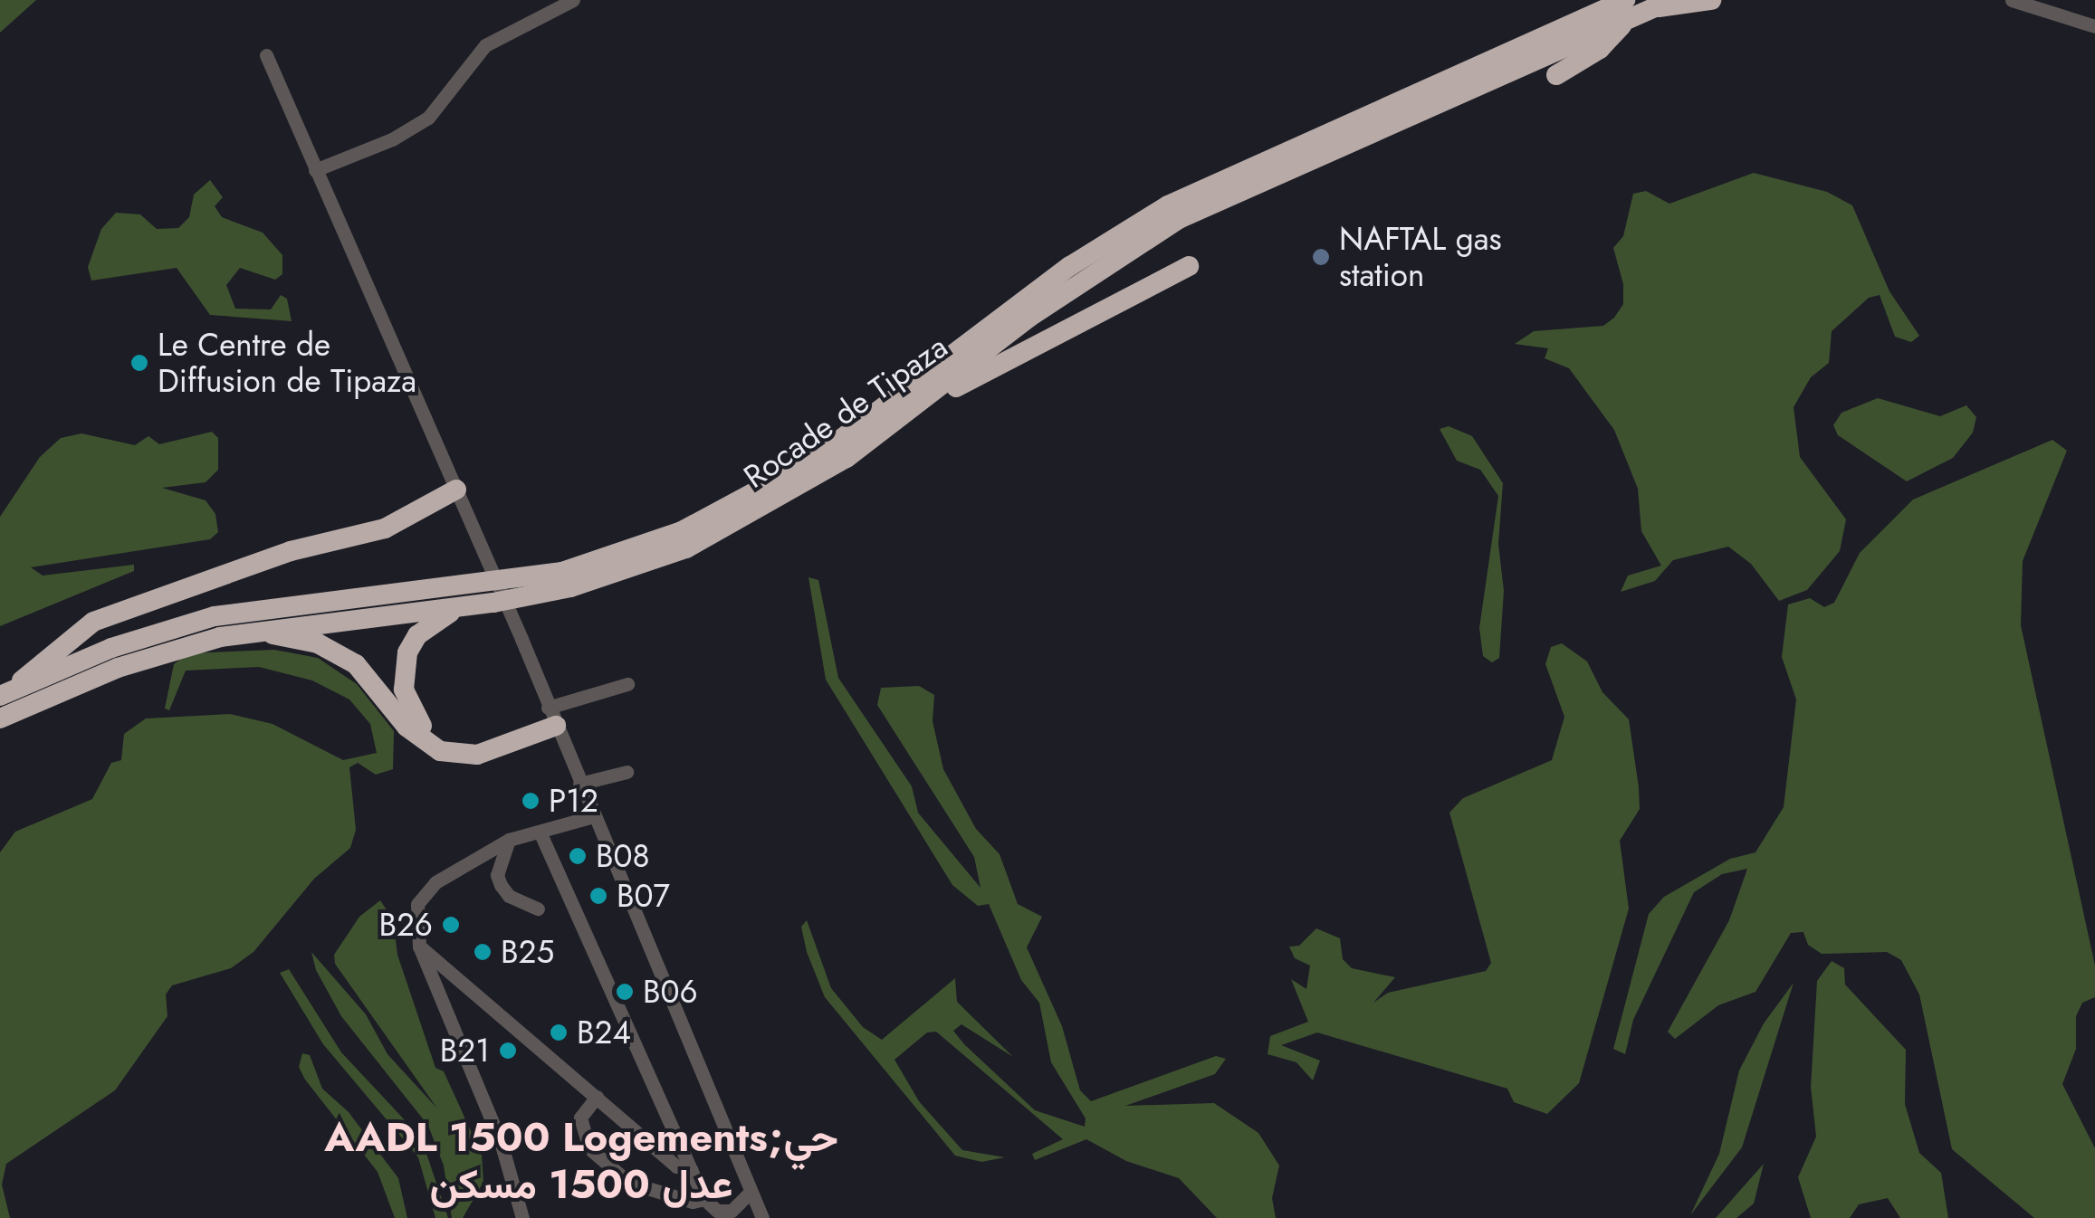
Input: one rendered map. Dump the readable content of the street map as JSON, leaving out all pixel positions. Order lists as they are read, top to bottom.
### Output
{
  "streets": {
    "highway": ["Rocade de Tipaza"]
  },
  "districts": ["AADL 1500 Logements;حي عدل 1500 مسكن"],
  "places": [
    "NAFTAL gas station",
    "Le Centre de Diffusion de Tipaza",
    "P12",
    "B08",
    "B07",
    "B26",
    "B25",
    "B06",
    "B24",
    "B21"
  ]
}
